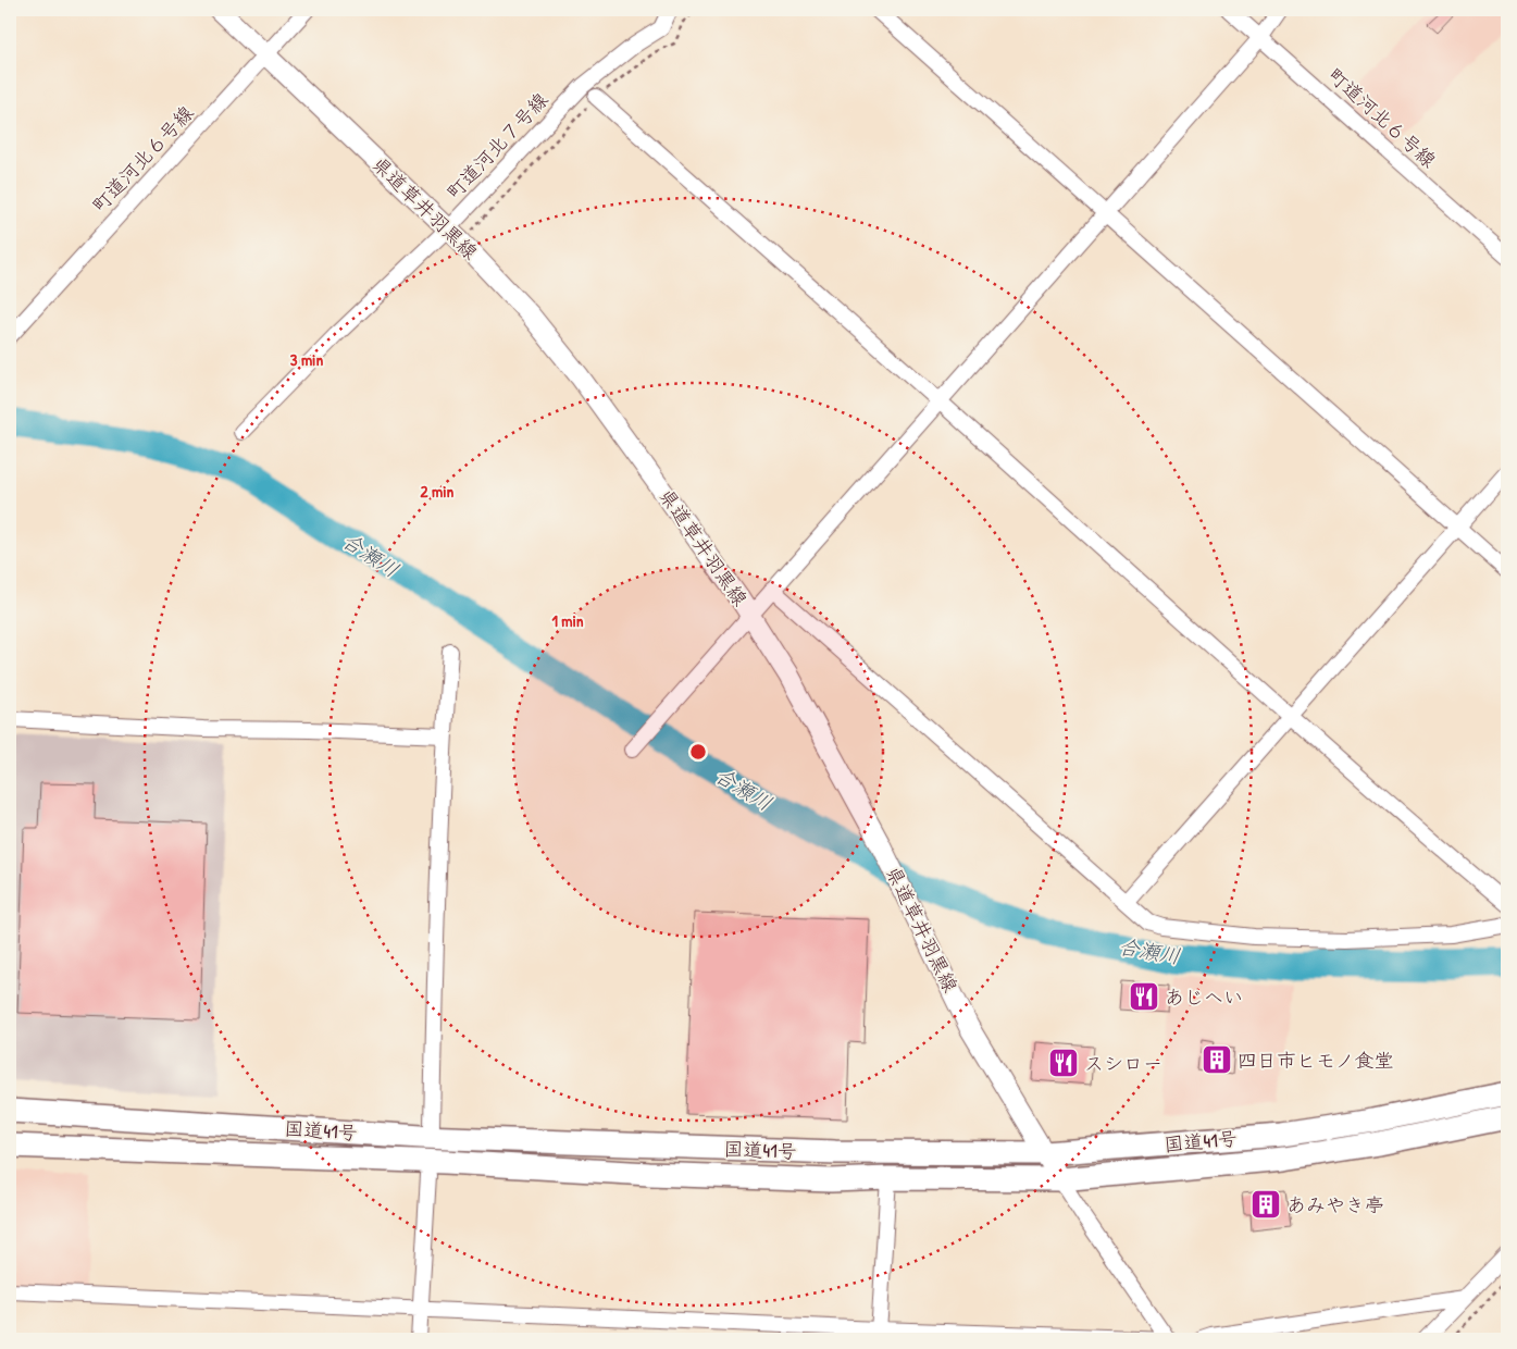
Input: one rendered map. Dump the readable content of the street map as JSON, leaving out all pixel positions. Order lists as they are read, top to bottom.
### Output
{
  "streets": {
    "highway": ["国道41号"],
    "main road": ["県道草井羽黒線"],
    "street": ["町道河北６号線", "町道河北７号線"]
  },
  "crossings": [
    ["町道河北６号線", "県道草井羽黒線"],
    ["町道河北７号線", "県道草井羽黒線"],
    ["県道草井羽黒線", "国道41号"]
  ],
  "water": ["合瀬川"],
  "places": {
    "restaurant": ["あじへい", "スシロー"],
    "building": ["四日市ヒモノ食堂", "あみやき亭"]
  },
  "rings": ["3 min", "2 min", "1 min"]
}
